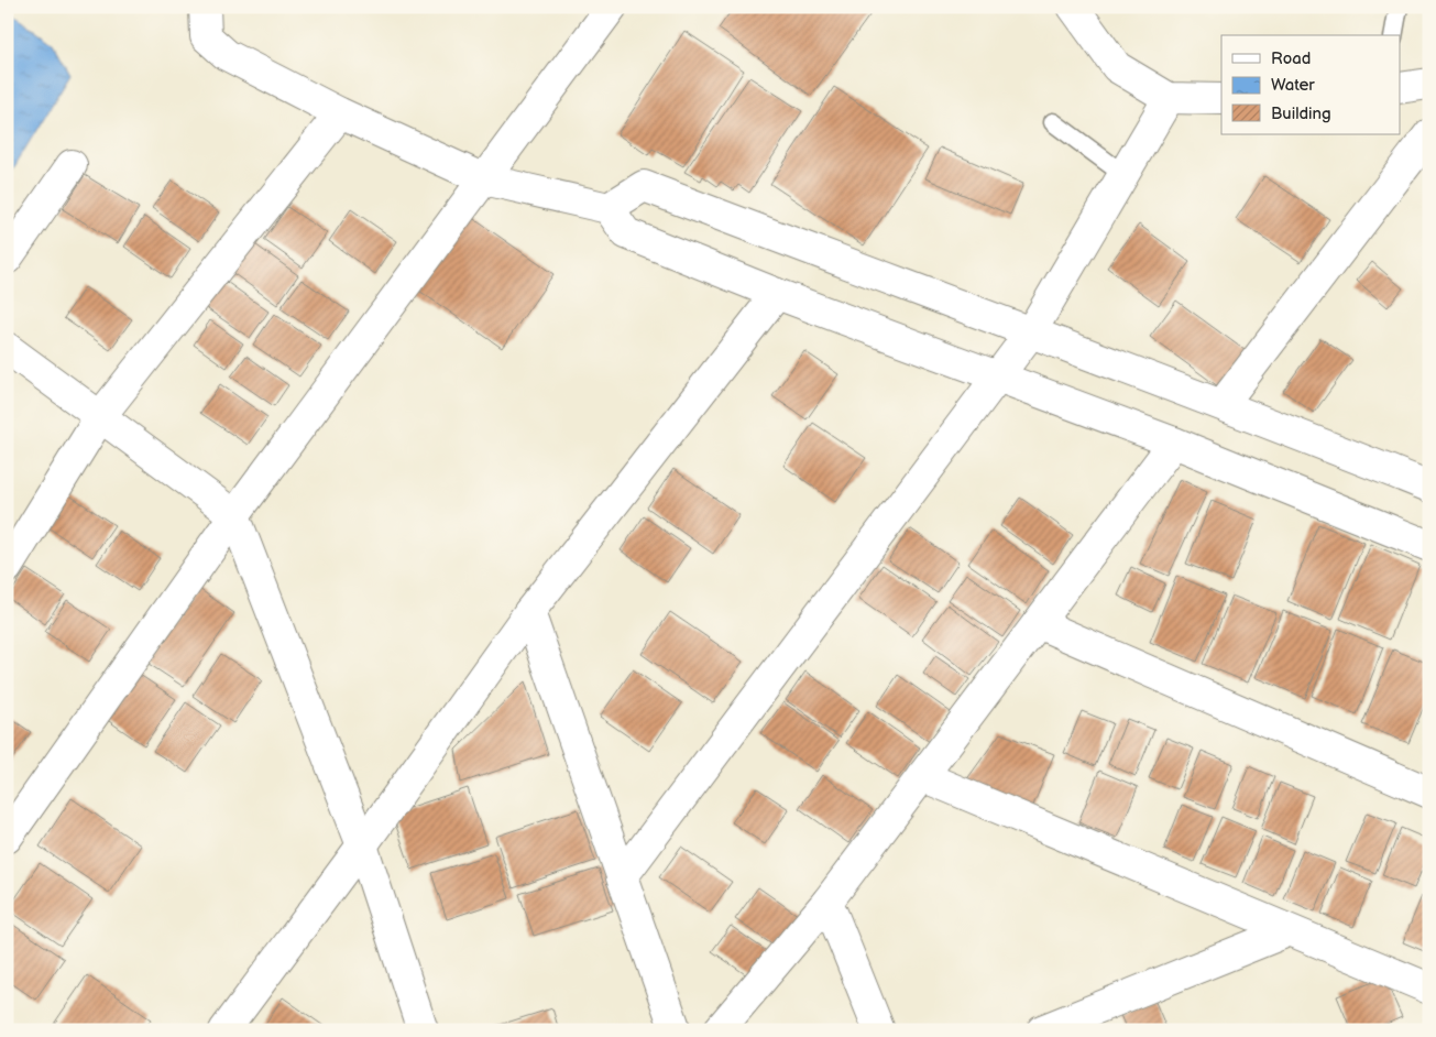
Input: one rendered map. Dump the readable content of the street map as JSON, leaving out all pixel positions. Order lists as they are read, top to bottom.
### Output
{
  "legend": ["Road", "Water", "Building"]
}
